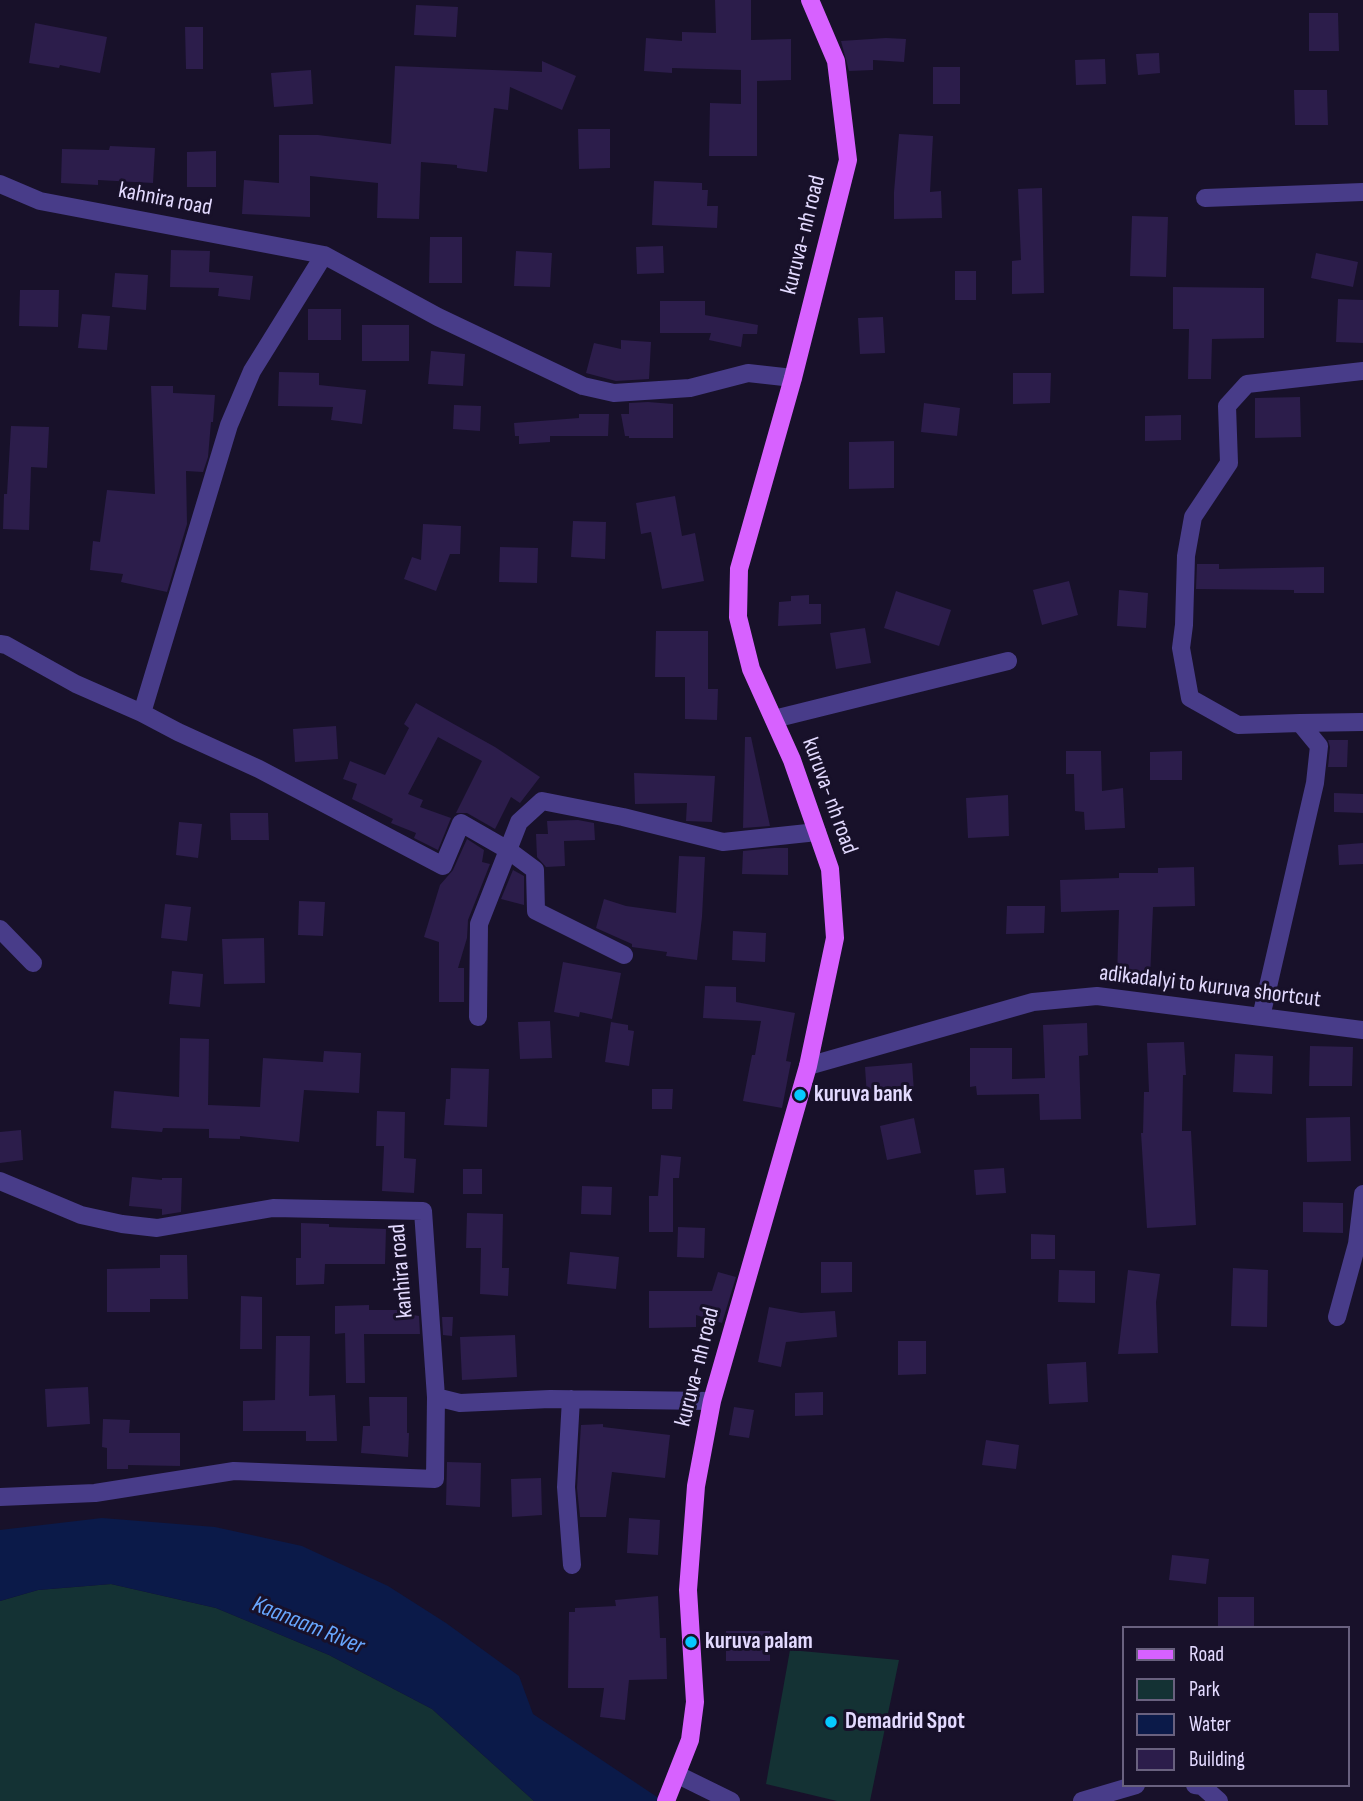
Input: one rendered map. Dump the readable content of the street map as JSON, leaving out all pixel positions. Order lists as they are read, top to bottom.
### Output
{
  "streets": {
    "main road": ["kuruva- nh road"],
    "street": ["kahnira road", "adikadalyi to kuruva shortcut", "kanhira road"]
  },
  "crossings": [
    ["kahnira road", "kuruva- nh road"],
    ["kuruva- nh road", "adikadalyi to kuruva shortcut"]
  ],
  "water": ["Kaanaam River"],
  "places": ["kuruva bank", "kuruva palam", "Demadrid Spot"],
  "legend": [
    "Road",
    "Park",
    "Water",
    "Building"
  ]
}
